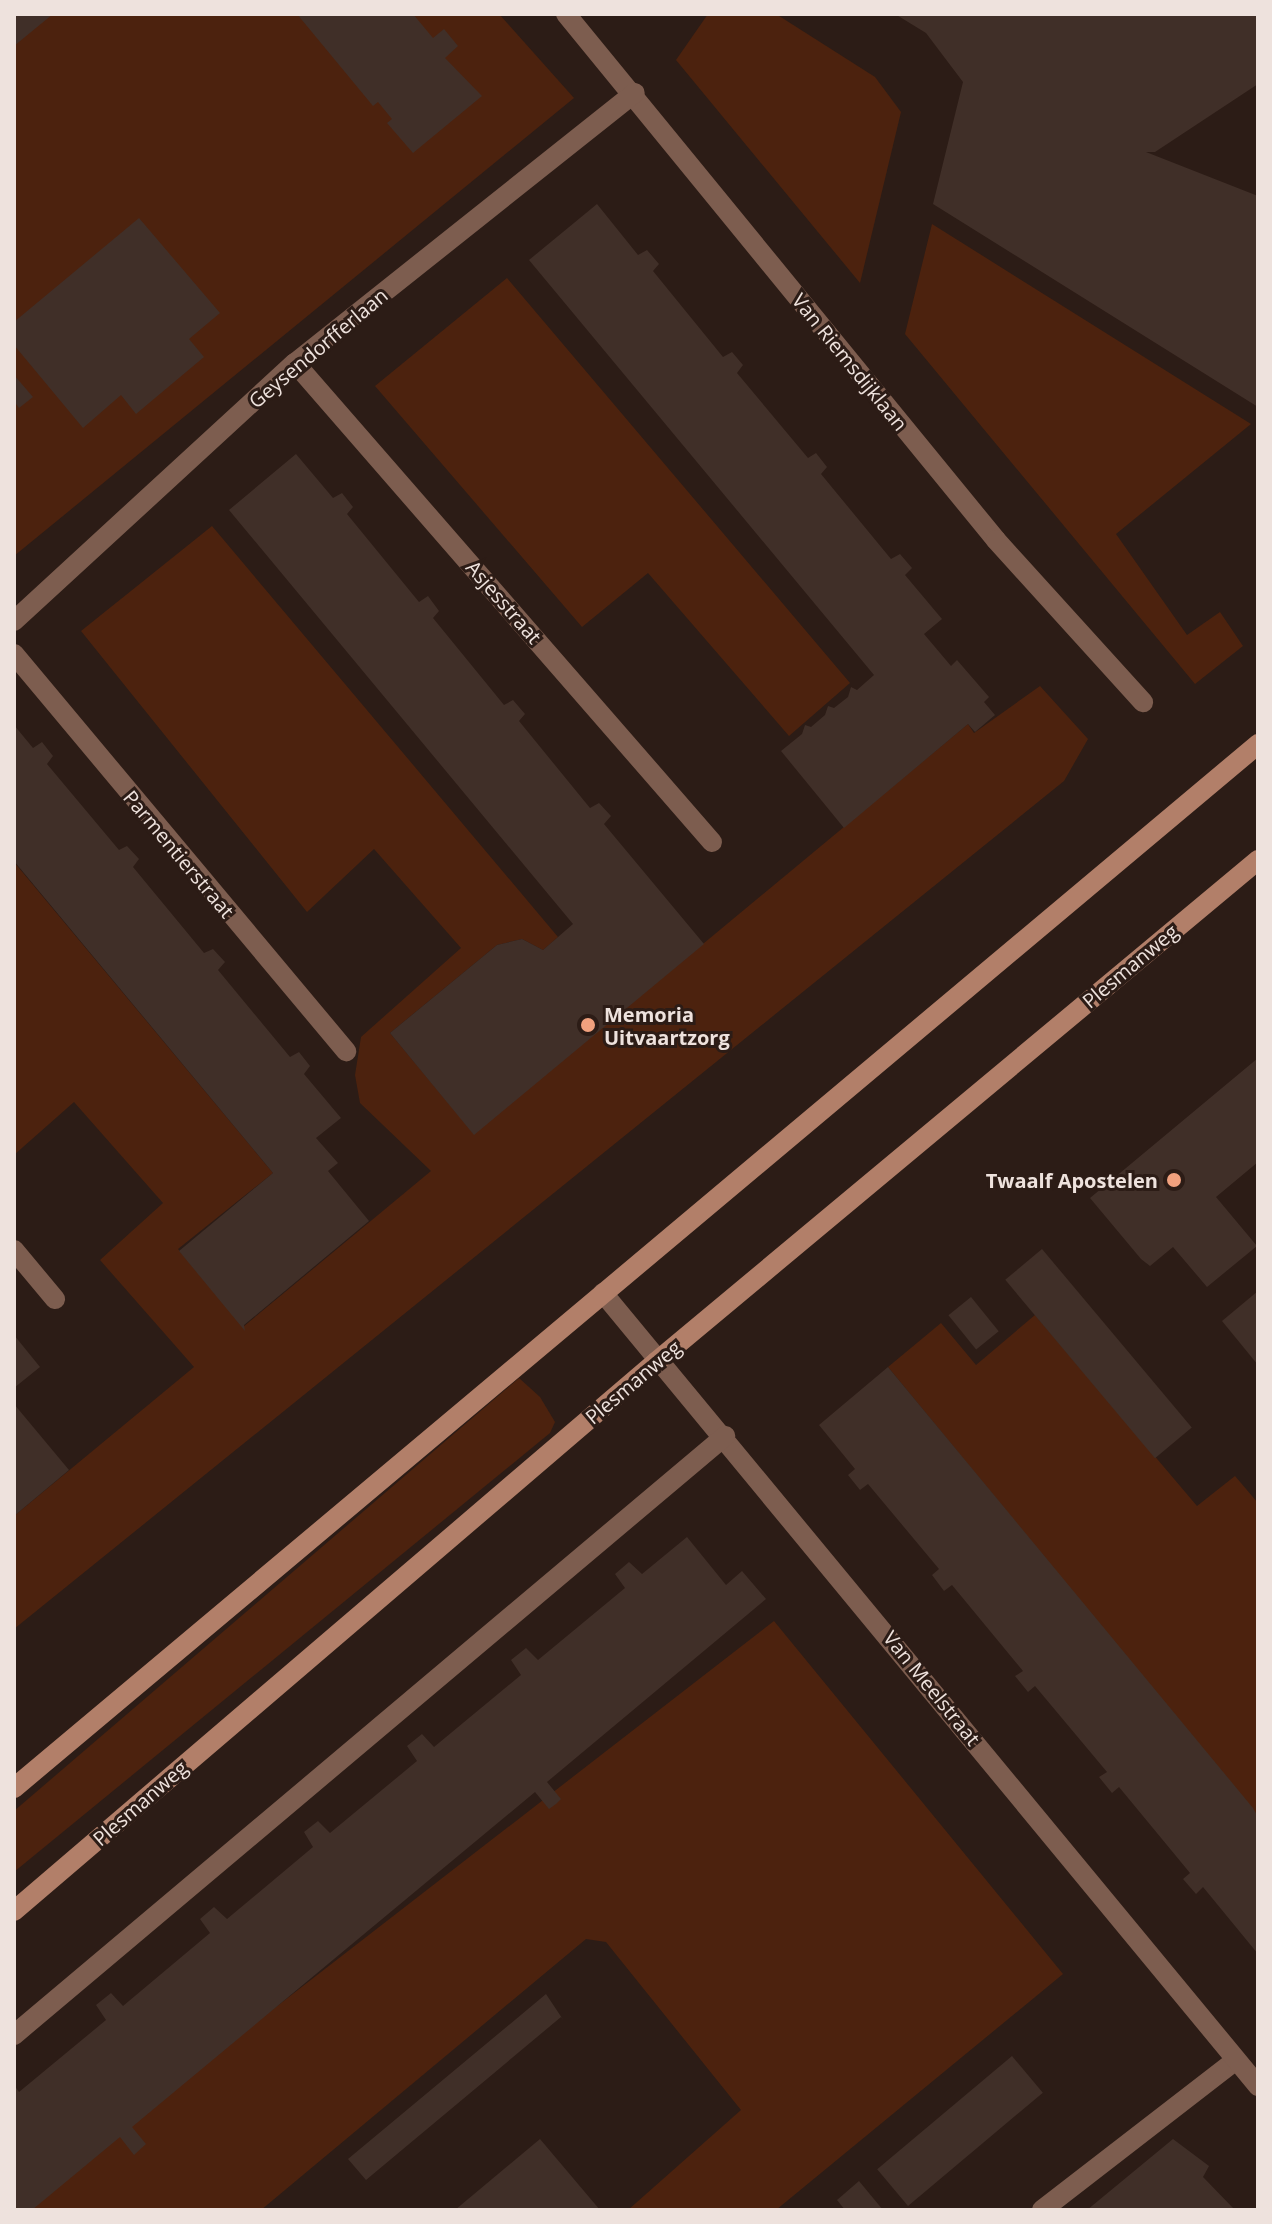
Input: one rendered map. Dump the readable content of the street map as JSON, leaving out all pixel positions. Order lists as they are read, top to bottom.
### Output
{
  "streets": {
    "main road": ["Plesmanweg"],
    "street": [
      "Geysendorfferlaan",
      "Van Riemsdijklaan",
      "Asjesstraat",
      "Parmentierstraat",
      "Van Meelstraat"
    ]
  },
  "crossings": [
    ["Geysendorfferlaan", "Van Riemsdijklaan"],
    ["Geysendorfferlaan", "Asjesstraat"],
    ["Plesmanweg", "Van Meelstraat"]
  ],
  "places": ["Memoria Uitvaartzorg", "Twaalf Apostelen"]
}
